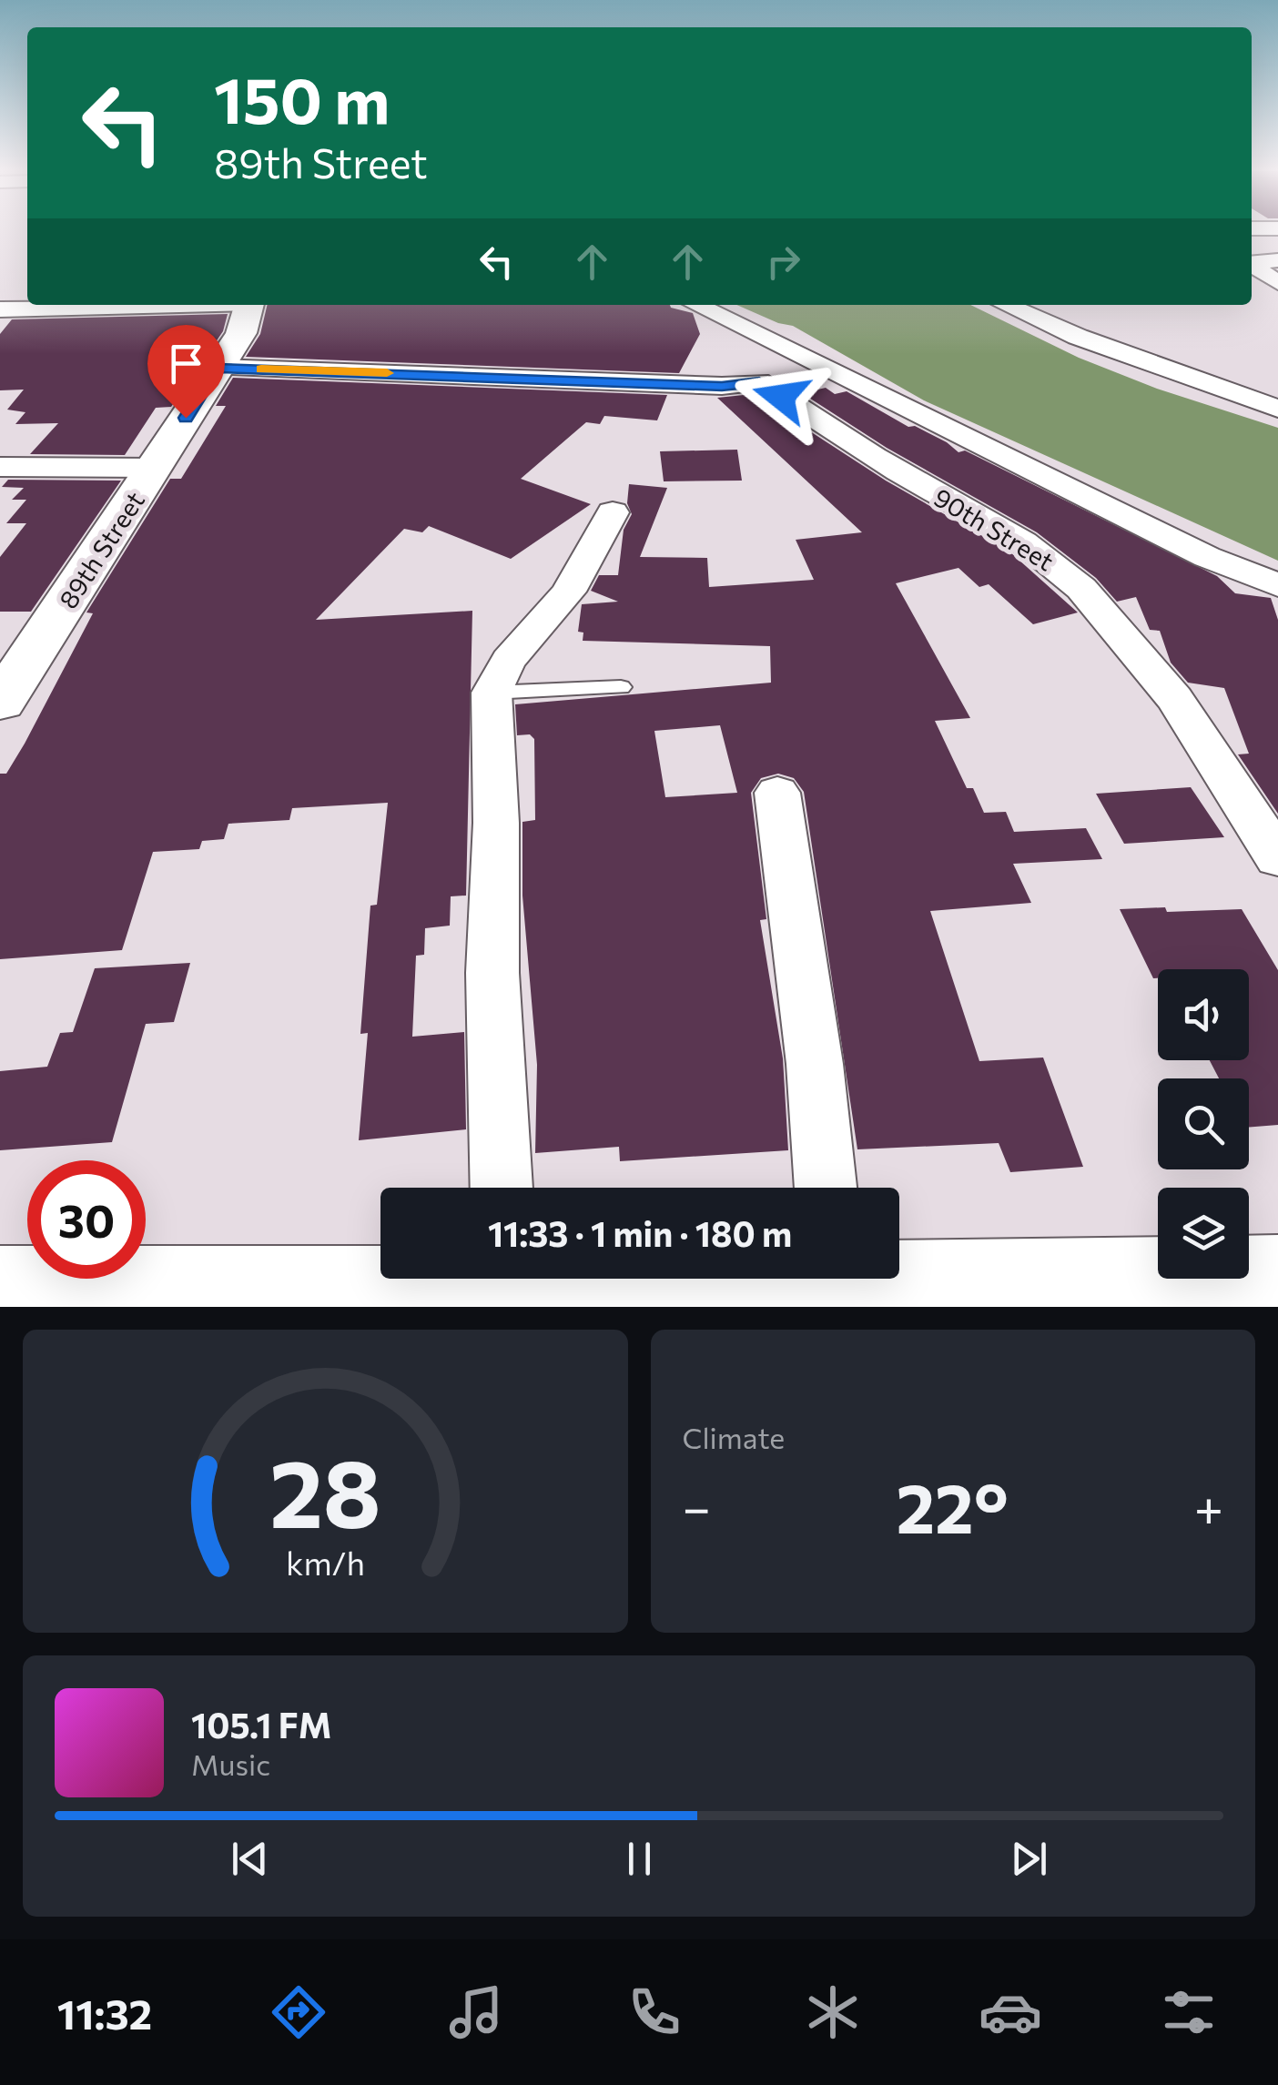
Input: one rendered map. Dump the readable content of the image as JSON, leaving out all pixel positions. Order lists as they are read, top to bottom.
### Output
{
  "streets": {
    "main road": ["89th Street"],
    "street": ["90th Street"]
  },
  "page": {
    "turn": ["150 m", "89th Street"],
    "limit": "30",
    "trip": "11:33 · 1 min · 180 m",
    "tile": "Climate",
    "heat": ["−", "22°", "+"],
    "song": ["105.1 FM", "Music"],
    "tabs": "11:32",
    "gauge": ["28", "km/h"]
  }
}
